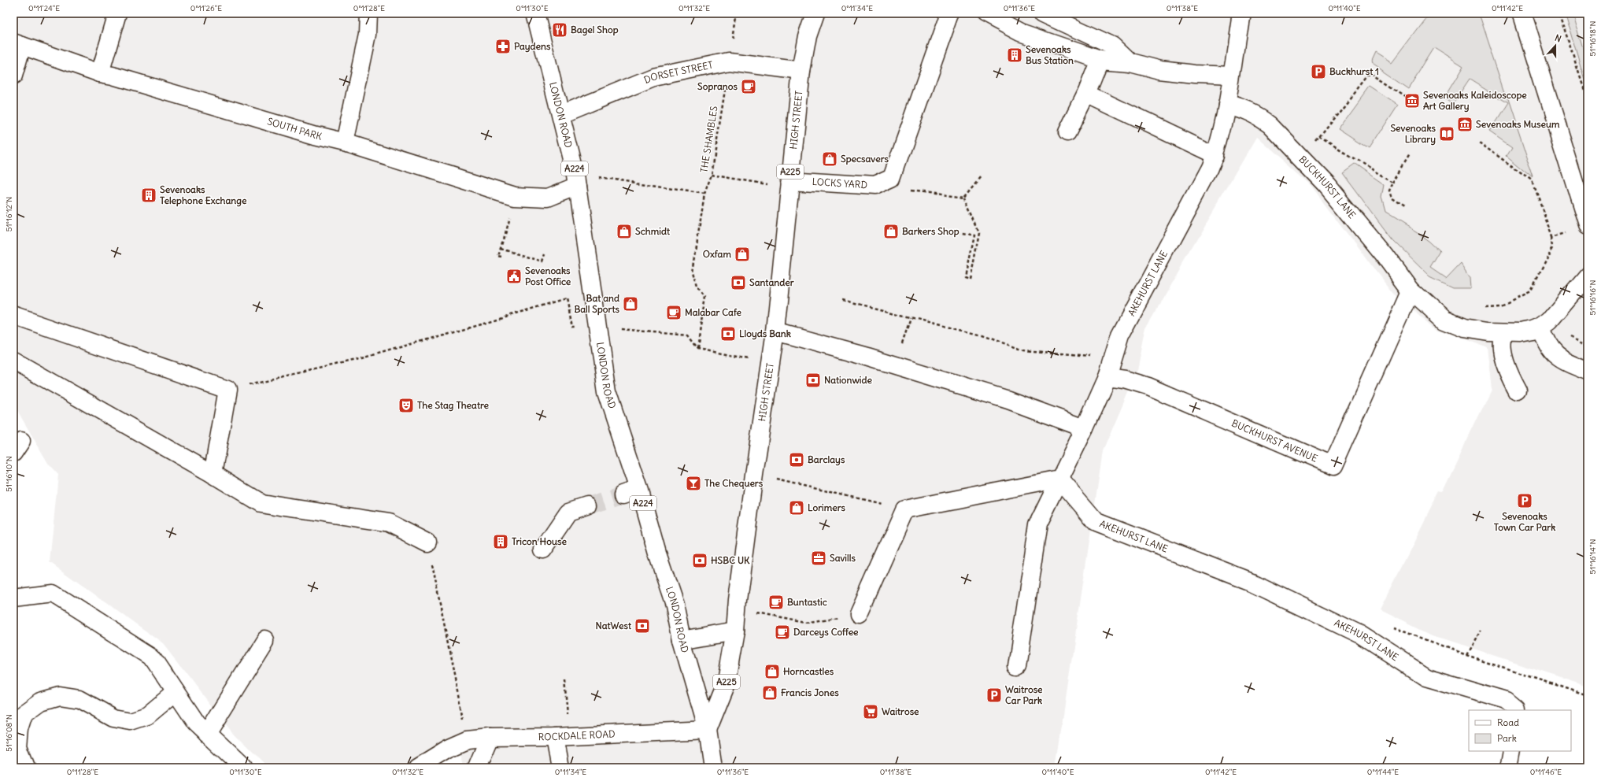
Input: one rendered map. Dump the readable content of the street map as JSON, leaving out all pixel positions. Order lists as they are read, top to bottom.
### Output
{
  "streets": {
    "street": [
      "DORSET STREET",
      "LONDON ROAD",
      "HIGH STREET",
      "SOUTH PARK",
      "A224",
      "A225",
      "LOCKS YARD",
      "BUCKHURST LANE",
      "AKEHURST LANE",
      "BUCKHURST AVENUE",
      "ROCKDALE ROAD"
    ],
    "path": ["THE SHAMBLES"]
  },
  "crossings": [
    ["DORSET STREET", "LONDON ROAD"],
    ["DORSET STREET", "HIGH STREET"],
    ["DORSET STREET", "THE SHAMBLES"],
    ["LONDON ROAD", "HIGH STREET"],
    ["LONDON ROAD", "SOUTH PARK"],
    ["LONDON ROAD", "ROCKDALE ROAD"],
    ["HIGH STREET", "LOCKS YARD"],
    ["HIGH STREET", "ROCKDALE ROAD"],
    ["BUCKHURST LANE", "AKEHURST LANE"],
    ["BUCKHURST LANE", "BUCKHURST AVENUE"],
    ["AKEHURST LANE", "BUCKHURST AVENUE"]
  ],
  "places": {
    "restaurant": ["Bagel Shop"],
    "pharmacy": ["Paydens"],
    "building": ["Sevenoaks Bus Station", "Sevenoaks Telephone Exchange", "Tricon House"],
    "parking": ["Buckhurst 1", "Sevenoaks Town Car Park", "Waitrose Car Park"],
    "cafe": [
      "Sopranos",
      "Malabar Cafe",
      "Buntastic",
      "Darceys Coffee"
    ],
    "museum": ["Sevenoaks Kaleidoscope Art Gallery", "Sevenoaks Museum"],
    "library": ["Sevenoaks Library"],
    "shop": [
      "Specsavers",
      "Schmidt",
      "Barkers Shop",
      "Oxfam",
      "Bat and Ball Sports",
      "Lorimers",
      "Horncastles",
      "Francis Jones"
    ],
    "public building": ["Sevenoaks Post Office"],
    "bank": [
      "Santander",
      "Lloyds Bank",
      "Nationwide",
      "Barclays",
      "HSBC UK",
      "NatWest"
    ],
    "theatre": ["The Stag Theatre"],
    "bar": ["The Chequers"],
    "office": ["Savills"],
    "supermarket": ["Waitrose"]
  },
  "legend": ["Road", "Park"],
  "north": "top",
  "coordinates": [
    "0°11'24\"E",
    "0°11'26\"E",
    "0°11'28\"E",
    "0°11'30\"E",
    "0°11'32\"E",
    "0°11'34\"E",
    "0°11'36\"E",
    "0°11'38\"E",
    "0°11'40\"E",
    "0°11'42\"E",
    "51°16'18\"N",
    "51°16'12\"N",
    "51°16'16\"N",
    "51°16'10\"N",
    "51°16'14\"N",
    "51°16'08\"N",
    "0°11'44\"E",
    "0°11'46\"E"
  ]
}
